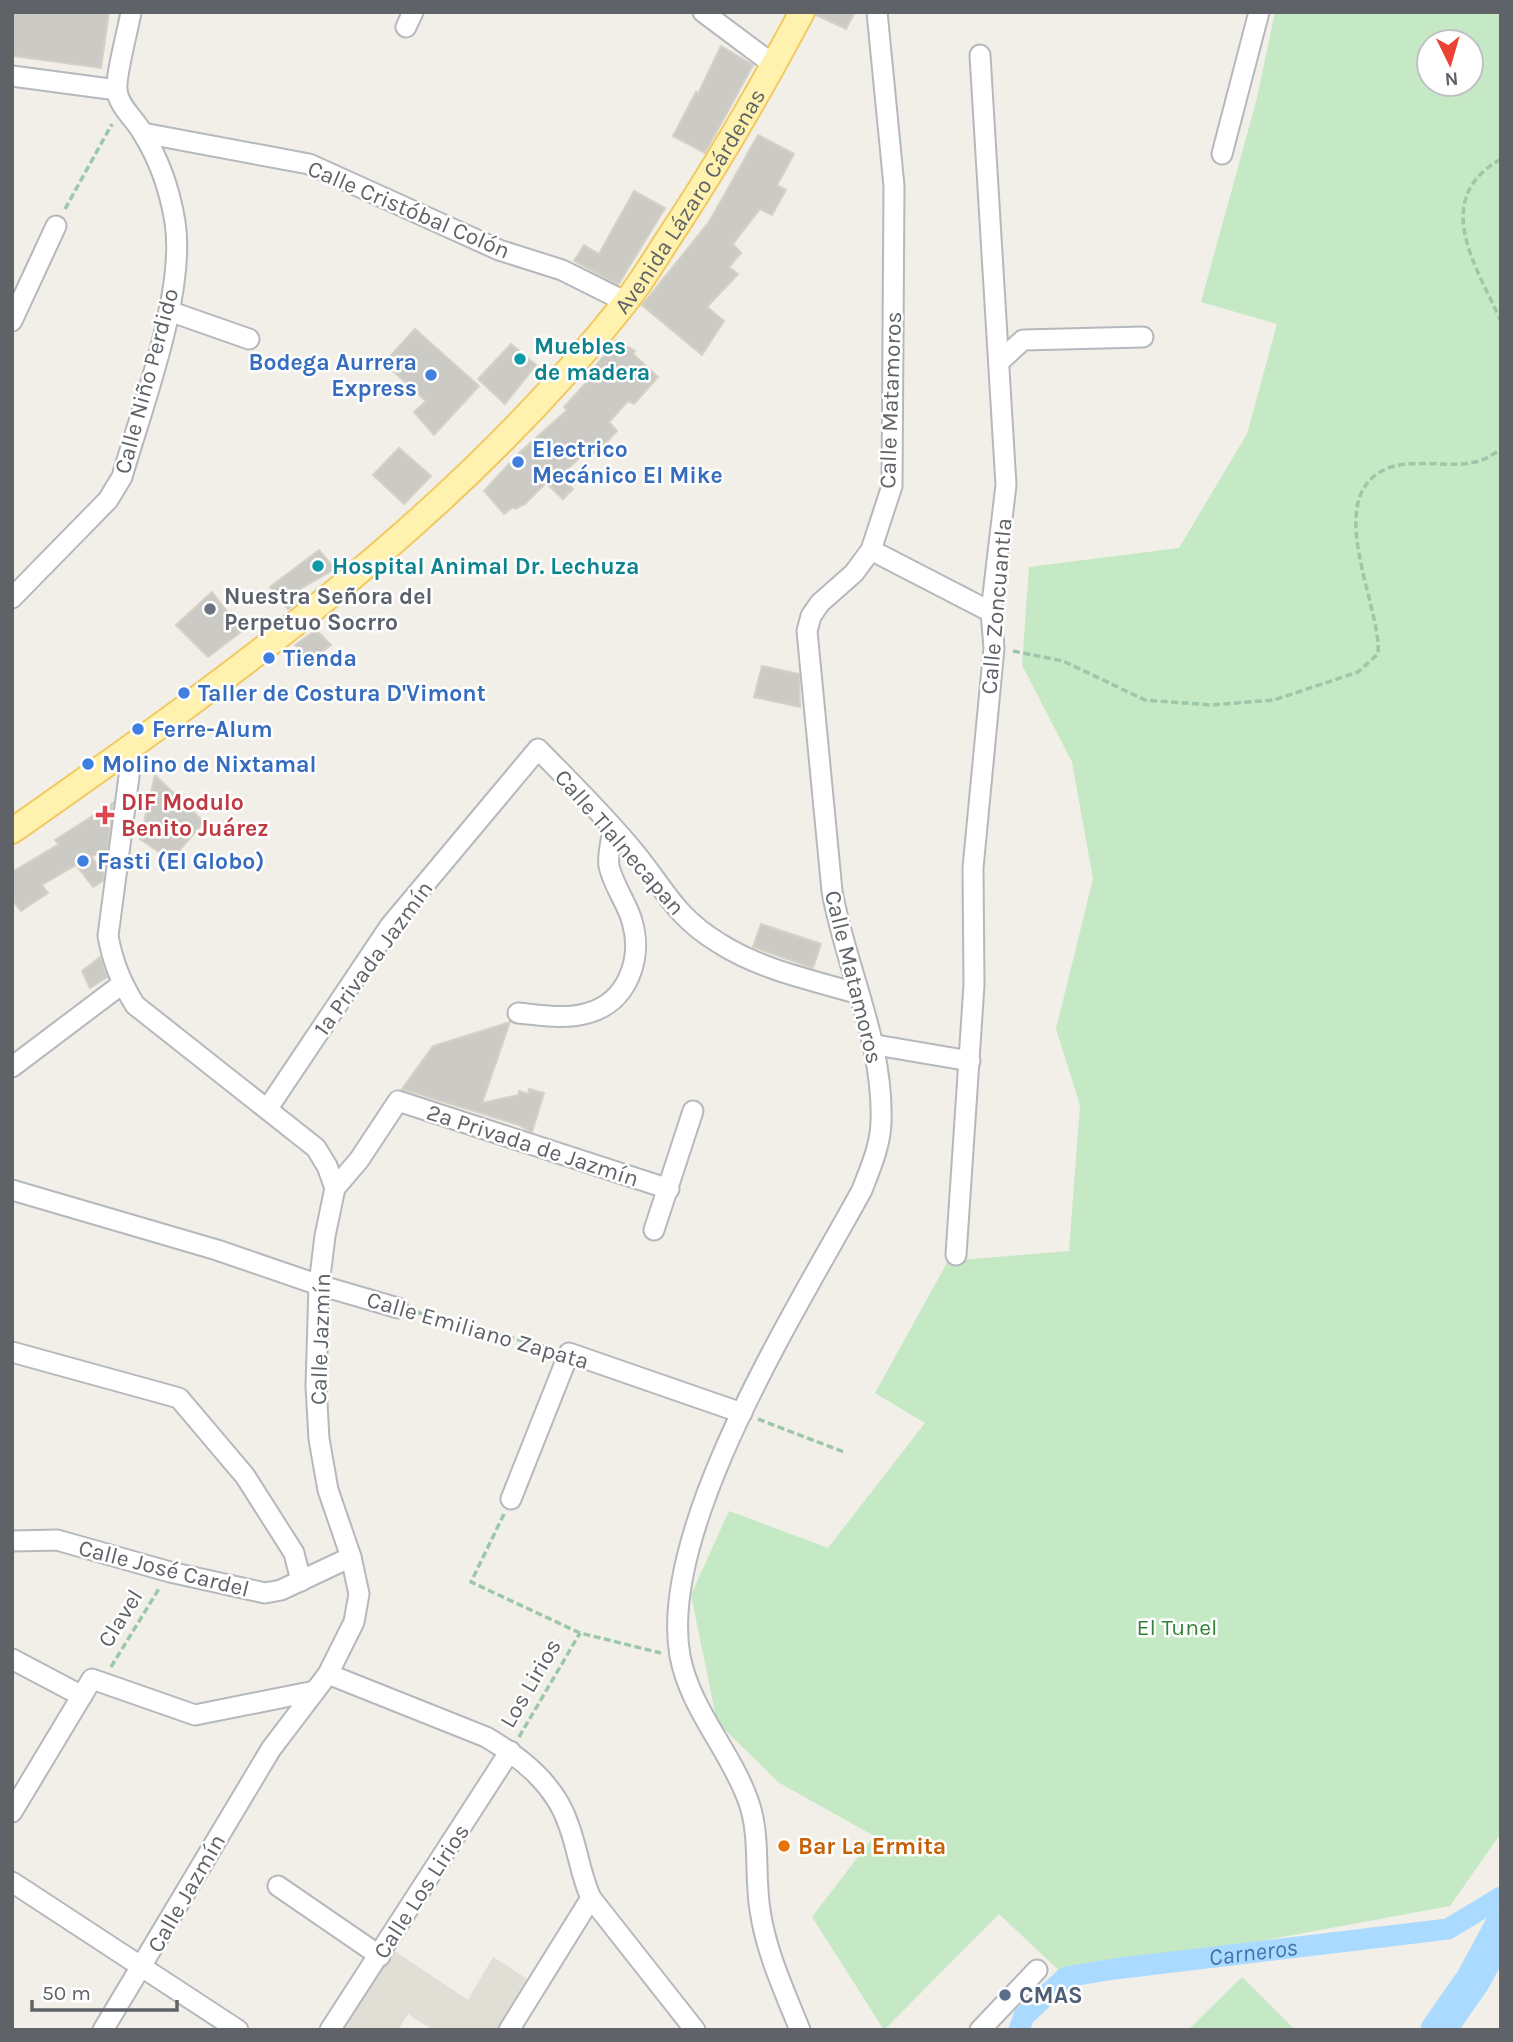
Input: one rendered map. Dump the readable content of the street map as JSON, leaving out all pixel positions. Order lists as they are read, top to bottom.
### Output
{
  "streets": {
    "main road": ["Avenida Lázaro Cárdenas"],
    "street": [
      "Calle Cristóbal Colón",
      "Calle Niño Perdido",
      "Calle Matamoros",
      "Calle Zoncuantla",
      "Calle Tlalnecapan",
      "1a Privada Jazmín",
      "2a Privada de Jazmín",
      "Calle Emiliano Zapata",
      "Calle Jazmín",
      "Calle José Cardel",
      "Calle Los Lirios"
    ],
    "path": ["Clavel", "Los Lirios"]
  },
  "crossings": [
    ["Avenida Lázaro Cárdenas", "Calle Cristóbal Colón"],
    ["Calle Cristóbal Colón", "Calle Niño Perdido"],
    ["Calle Matamoros", "Calle Tlalnecapan"],
    ["Calle Matamoros", "Calle Emiliano Zapata"],
    ["Calle Matamoros", "Los Lirios"],
    ["Calle Tlalnecapan", "1a Privada Jazmín"],
    ["2a Privada de Jazmín", "Calle Jazmín"],
    ["Calle Emiliano Zapata", "Calle Jazmín"],
    ["Calle Jazmín", "Calle José Cardel"],
    ["Calle José Cardel", "Clavel"],
    ["Los Lirios", "Calle Los Lirios"]
  ],
  "water": ["Carneros"],
  "parks": ["El Tunel"],
  "places": {
    "other": [
      "Muebles de madera",
      "Bodega Aurrera Express",
      "Electrico Mecánico El Mike",
      "Hospital Animal Dr. Lechuza",
      "Nuestra Señora del Perpetuo Socrro",
      "Tienda",
      "Taller de Costura D'Vimont",
      "Ferre-Alum",
      "Molino de Nixtamal",
      "Fasti (El Globo)",
      "Bar La Ermita",
      "CMAS"
    ],
    "health": ["DIF Modulo Benito Juárez"]
  },
  "scale_bar": "50 m",
  "north": "bottom"
}
